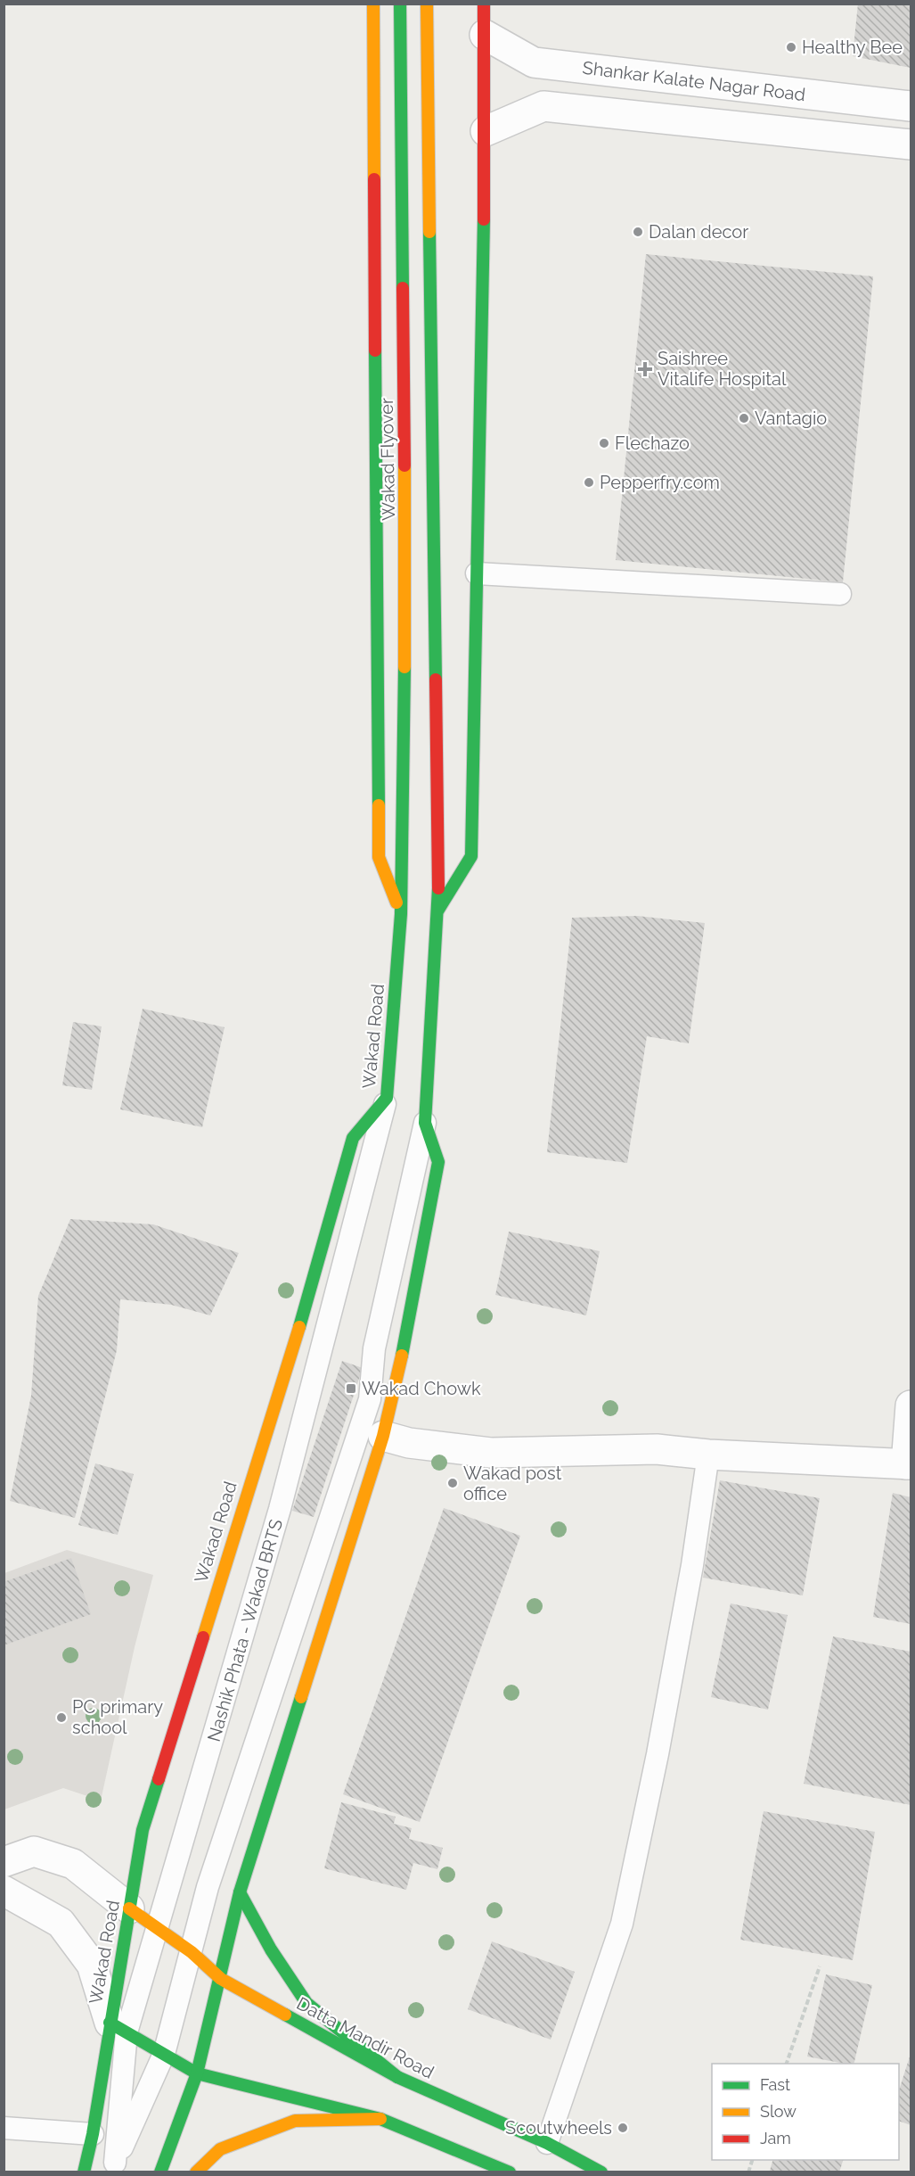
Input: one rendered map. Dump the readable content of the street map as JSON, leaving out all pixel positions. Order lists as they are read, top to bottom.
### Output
{
  "streets": {
    "main road": ["Wakad Flyover", "Wakad Road", "Datta Mandir Road"],
    "street": ["Shankar Kalate Nagar Road"],
    "lane": ["Nashik Phata - Wakad BRTS"]
  },
  "crossings": [
    ["Wakad Flyover", "Wakad Road"],
    ["Wakad Road", "Nashik Phata - Wakad BRTS"],
    ["Wakad Road", "Datta Mandir Road"],
    ["Nashik Phata - Wakad BRTS", "Datta Mandir Road"]
  ],
  "places": {
    "other": [
      "Healthy Bee",
      "Dalan decor",
      "Vantagio",
      "Flechazo",
      "Pepperfry.com",
      "Wakad post office",
      "PC primary school",
      "Scoutwheels"
    ],
    "health": ["Saishree Vitalife Hospital"],
    "transit": ["Wakad Chowk"]
  },
  "legend": ["Fast", "Slow", "Jam"]
}
